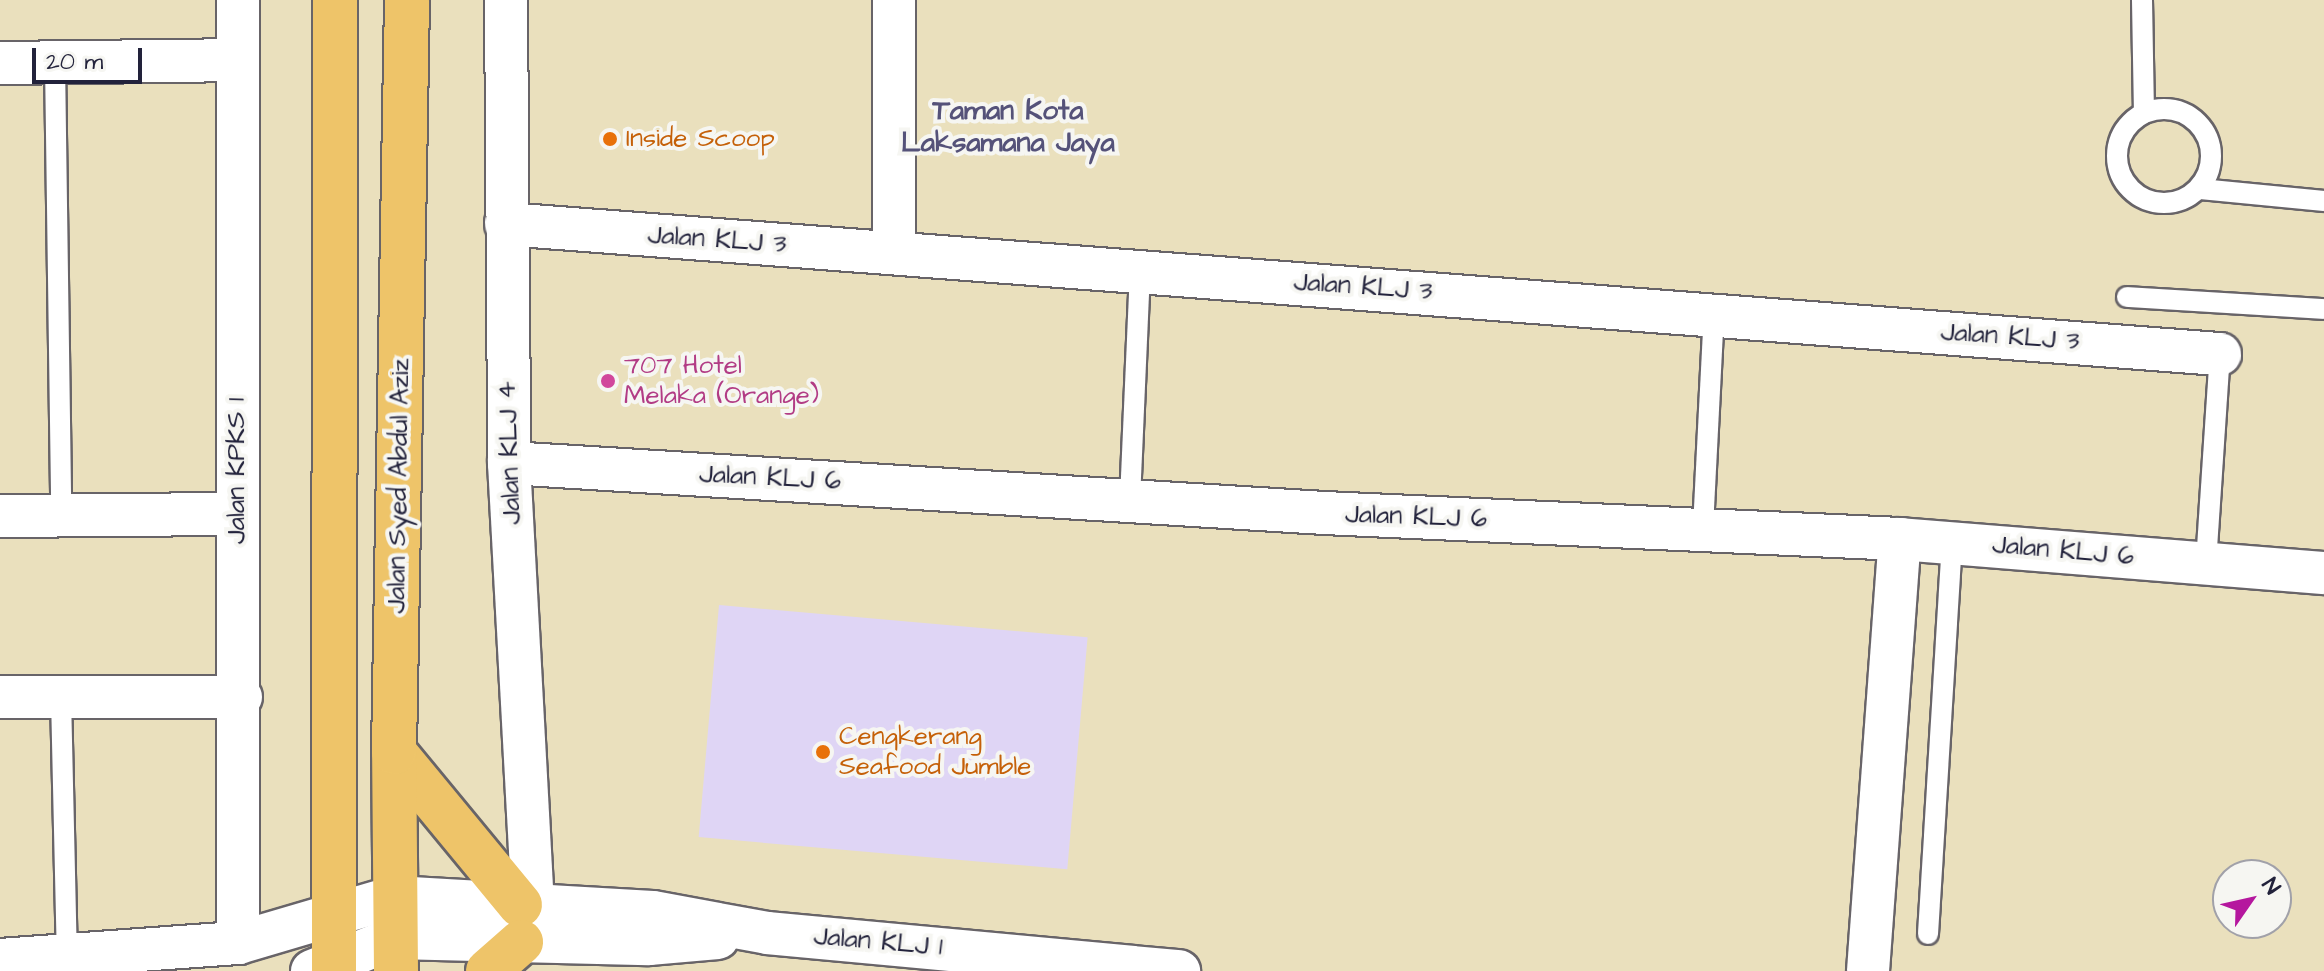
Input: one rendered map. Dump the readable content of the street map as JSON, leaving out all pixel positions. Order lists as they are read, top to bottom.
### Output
{
  "streets": {
    "main road": ["Jalan Syed Abdul Aziz"],
    "street": [
      "Jalan KLJ 3",
      "Jalan KLJ 4",
      "Jalan KPKS 1",
      "Jalan KLJ 6",
      "Jalan KLJ 1"
    ]
  },
  "crossings": [
    ["Jalan KLJ 3", "Jalan KLJ 4"],
    ["Jalan KLJ 4", "Jalan KLJ 6"],
    ["Jalan KLJ 4", "Jalan KLJ 1"],
    ["Jalan Syed Abdul Aziz", "Jalan KLJ 1"]
  ],
  "districts": ["Taman Kota Laksamana Jaya"],
  "places": ["Inside Scoop", "707 Hotel Melaka (Orange)", "Cengkerang Seafood Jumble"],
  "scale_bar": "20 m",
  "north": "top right"
}
